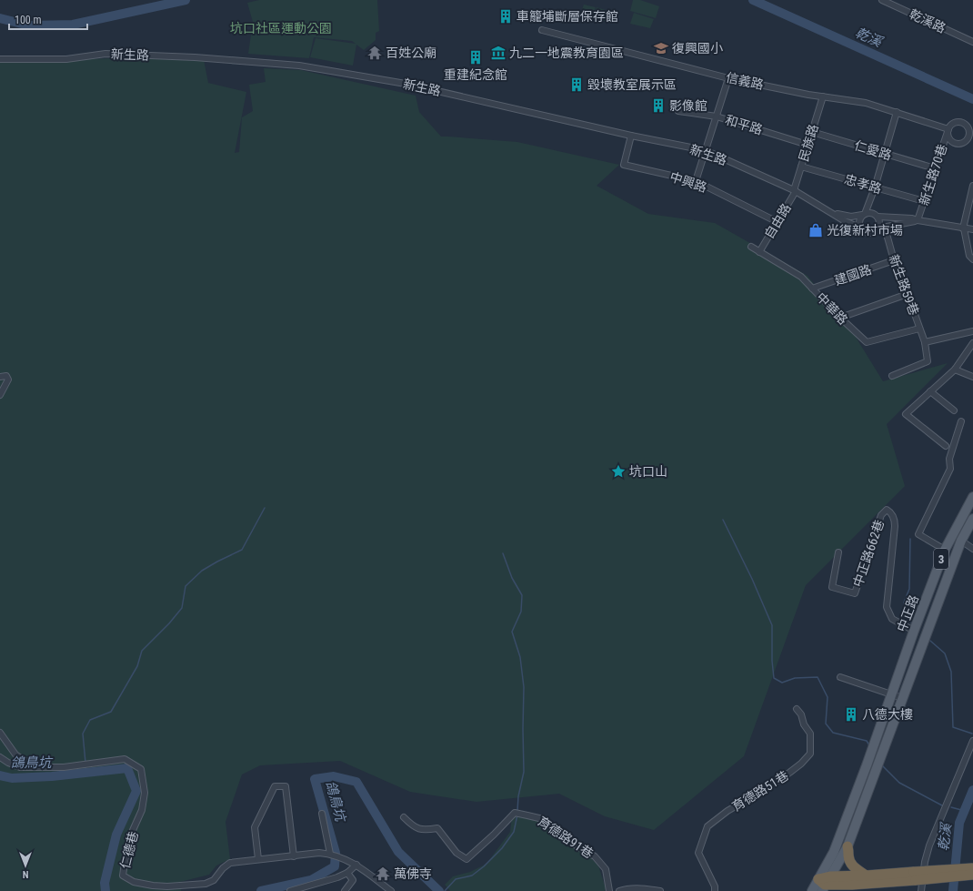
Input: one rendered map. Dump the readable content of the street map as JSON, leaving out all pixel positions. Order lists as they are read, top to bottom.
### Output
{
  "streets": {
    "main road": ["3", "中正路"],
    "street": [
      "乾溪路",
      "新生路",
      "信義路",
      "和平路",
      "民族路",
      "仁愛路",
      "新生路70巷",
      "中興路",
      "忠孝路",
      "自由路",
      "建國路",
      "新生路59巷",
      "中華路",
      "中正路662巷",
      "育德路51巷",
      "育德路91巷",
      "仁德巷"
    ]
  },
  "crossings": [
    ["新生路", "民族路"],
    ["新生路", "新生路70巷"],
    ["新生路", "中興路"],
    ["新生路", "自由路"],
    ["新生路", "新生路59巷"],
    ["信義路", "民族路"],
    ["信義路", "新生路70巷"],
    ["和平路", "民族路"],
    ["民族路", "仁愛路"],
    ["民族路", "忠孝路"],
    ["民族路", "自由路"],
    ["仁愛路", "新生路70巷"],
    ["新生路70巷", "忠孝路"],
    ["中興路", "自由路"],
    ["自由路", "中華路"],
    ["建國路", "新生路59巷"],
    ["建國路", "中華路"],
    ["新生路59巷", "中華路"],
    ["中正路662巷", "中正路"],
    ["3", "中正路"]
  ],
  "water": ["乾溪", "鴿鳥坑"],
  "parks": ["坑口社區運動公園"],
  "places": {
    "building": [
      "車籠埔斷層保存館",
      "重建紀念館",
      "毀壞教室展示區",
      "影像館",
      "八德大樓"
    ],
    "school or university": ["復興國小"],
    "temple": ["百姓公廟", "萬佛寺"],
    "museum": ["九二一地震教育園區"],
    "shop": ["光復新村市場"],
    "place": ["坑口山"]
  },
  "scale_bar": "100 m",
  "north": "bottom"
}
